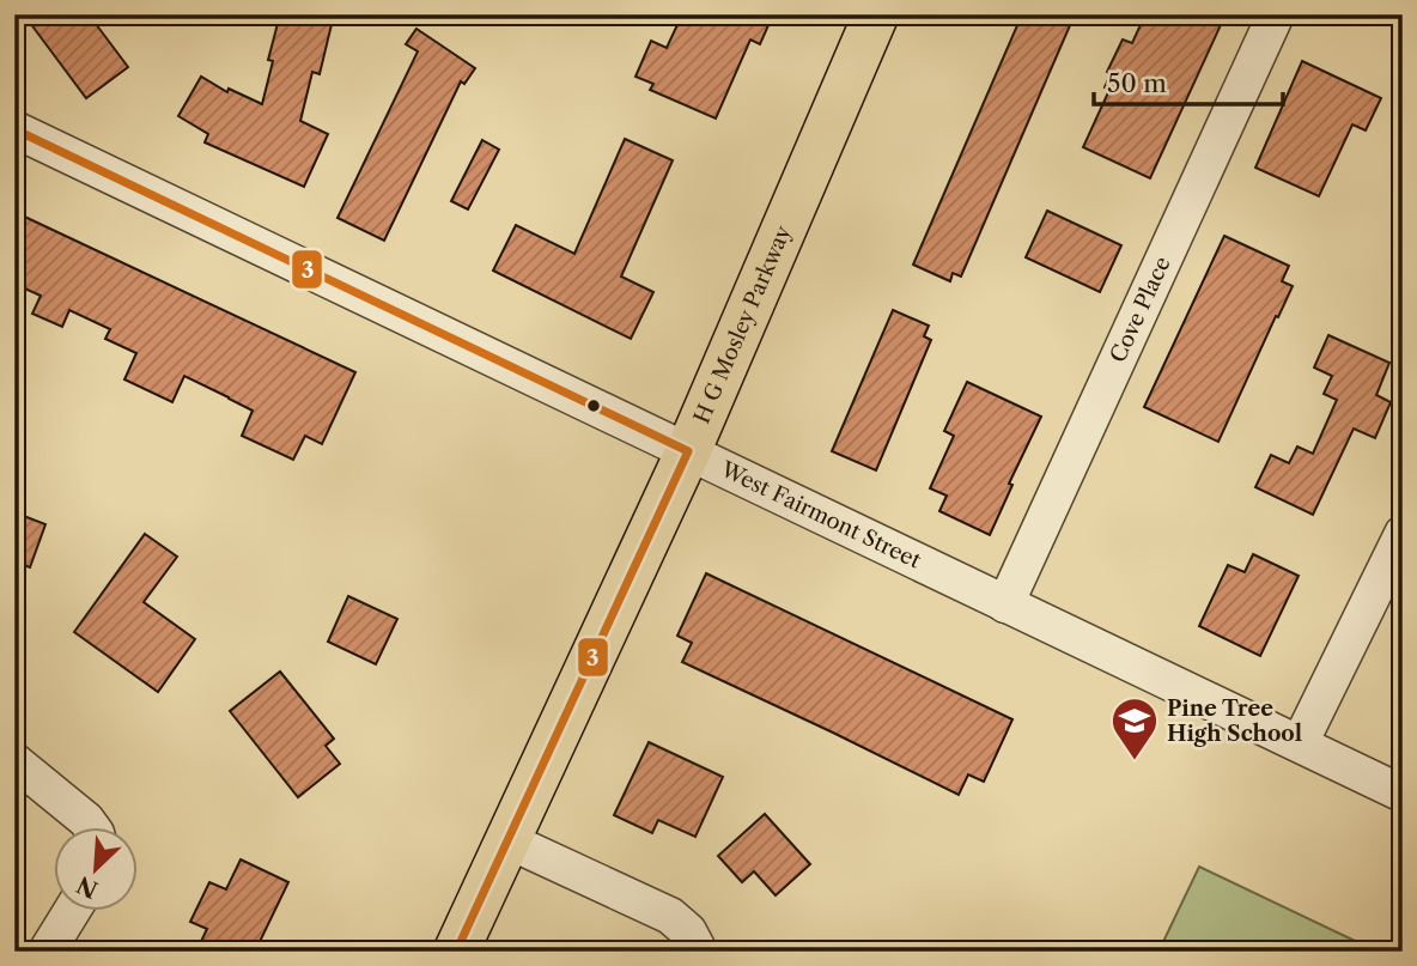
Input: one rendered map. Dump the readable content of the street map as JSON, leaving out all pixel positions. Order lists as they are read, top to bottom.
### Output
{
  "streets": {
    "main road": ["H G Mosley Parkway"],
    "street": ["Cove Place", "West Fairmont Street"]
  },
  "crossings": [
    ["Cove Place", "West Fairmont Street"],
    ["H G Mosley Parkway", "West Fairmont Street"]
  ],
  "places": {
    "school or university": ["Pine Tree High School"]
  },
  "lines": ["transit line 3"],
  "scale_bar": "50 m",
  "north": "bottom left"
}
